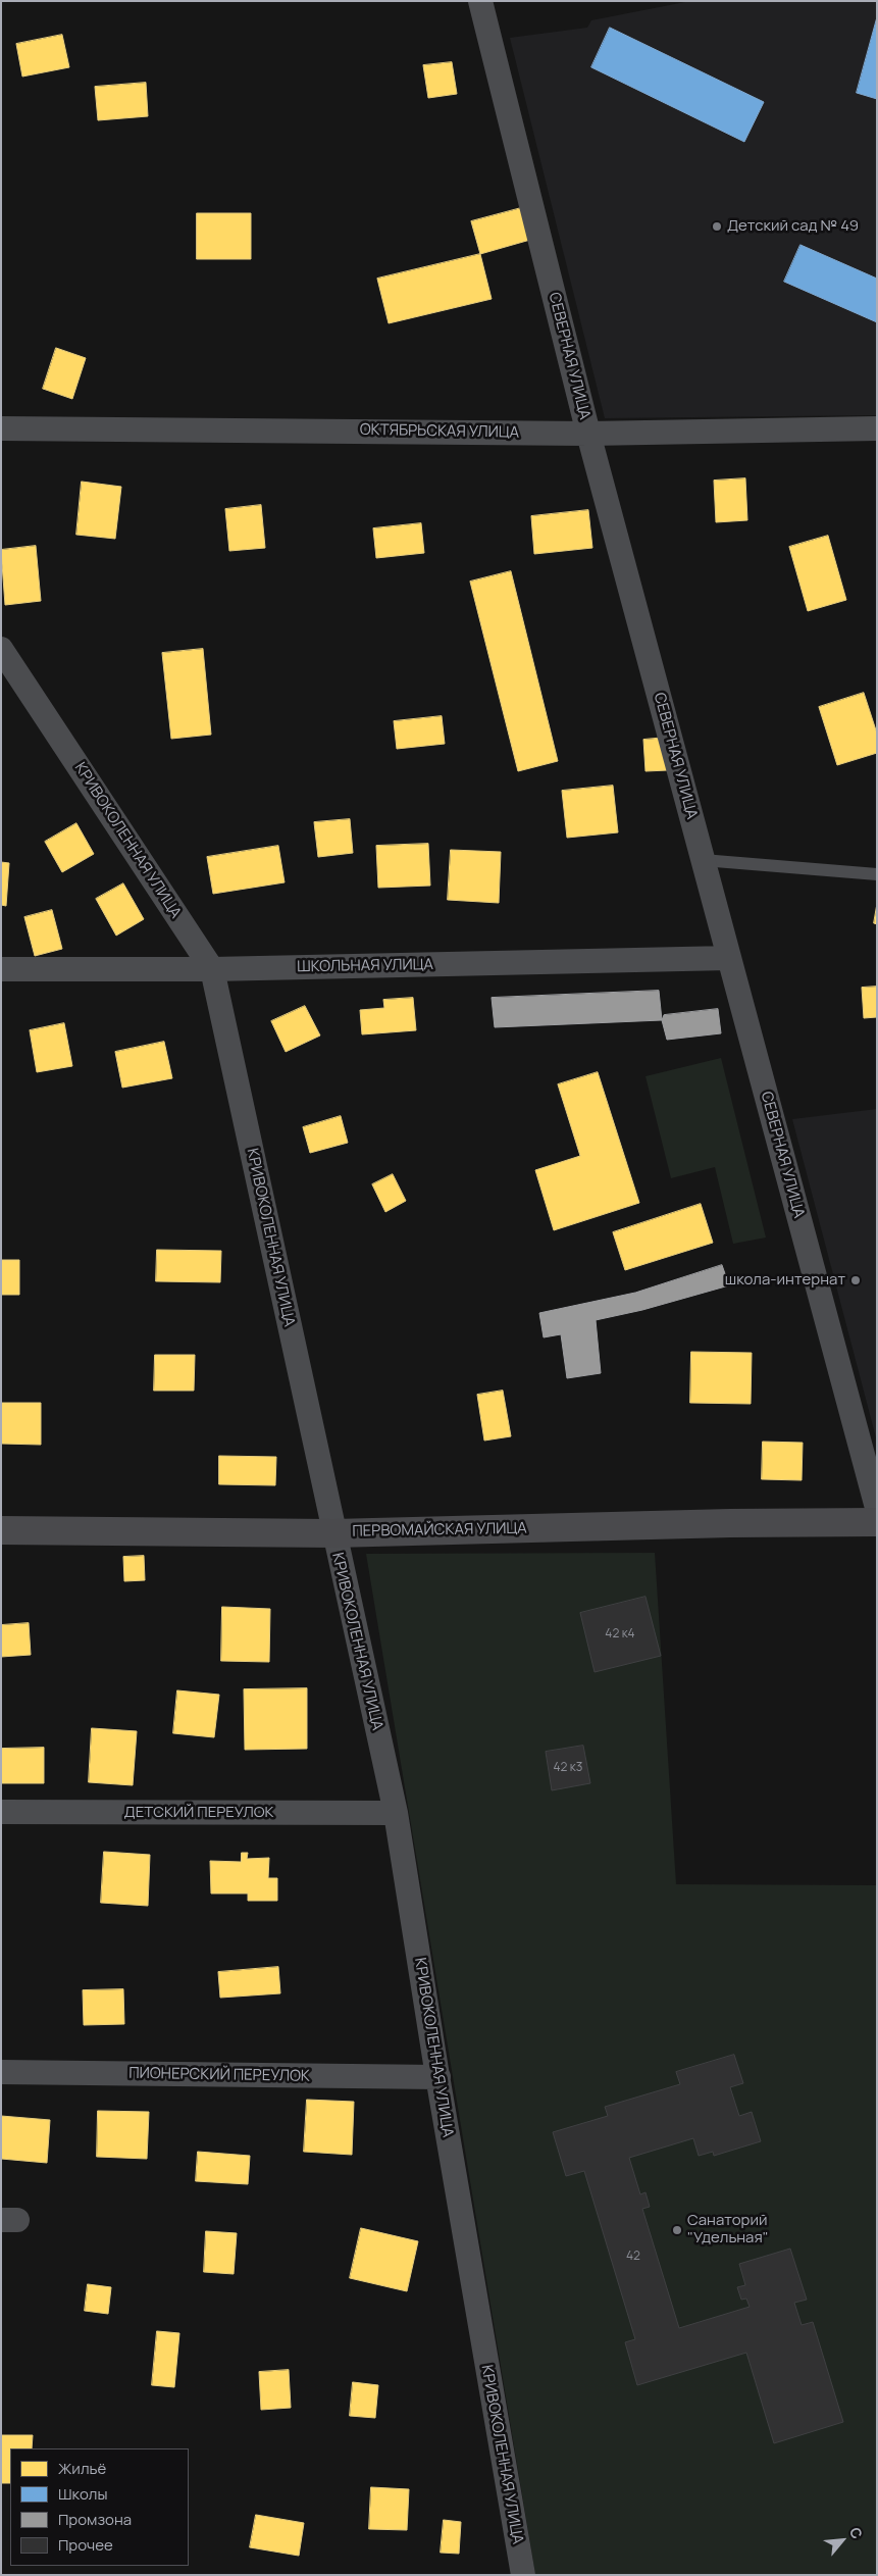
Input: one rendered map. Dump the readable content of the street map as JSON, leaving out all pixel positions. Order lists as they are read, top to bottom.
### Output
{
  "streets": {
    "main road": ["ПЕРВОМАЙСКАЯ УЛИЦА"],
    "street": [
      "СЕВЕРНАЯ УЛИЦА",
      "ОКТЯБРЬСКАЯ УЛИЦА",
      "КРИВОКОЛЕННАЯ УЛИЦА",
      "ШКОЛЬНАЯ УЛИЦА",
      "ДЕТСКИЙ ПЕРЕУЛОК",
      "ПИОНЕРСКИЙ ПЕРЕУЛОК"
    ]
  },
  "crossings": [
    ["СЕВЕРНАЯ УЛИЦА", "ОКТЯБРЬСКАЯ УЛИЦА"],
    ["СЕВЕРНАЯ УЛИЦА", "ШКОЛЬНАЯ УЛИЦА"],
    ["КРИВОКОЛЕННАЯ УЛИЦА", "ШКОЛЬНАЯ УЛИЦА"],
    ["КРИВОКОЛЕННАЯ УЛИЦА", "ПЕРВОМАЙСКАЯ УЛИЦА"],
    ["КРИВОКОЛЕННАЯ УЛИЦА", "ДЕТСКИЙ ПЕРЕУЛОК"],
    ["КРИВОКОЛЕННАЯ УЛИЦА", "ПИОНЕРСКИЙ ПЕРЕУЛОК"]
  ],
  "places": ["Детский сад № 49", "школа-интернат", "Санаторий \"Удельная\""],
  "house_numbers": ["42 к4", "42 к3", "42"],
  "legend": [
    "Жильё",
    "Школы",
    "Промзона",
    "Прочее"
  ],
  "north": "top right"
}
